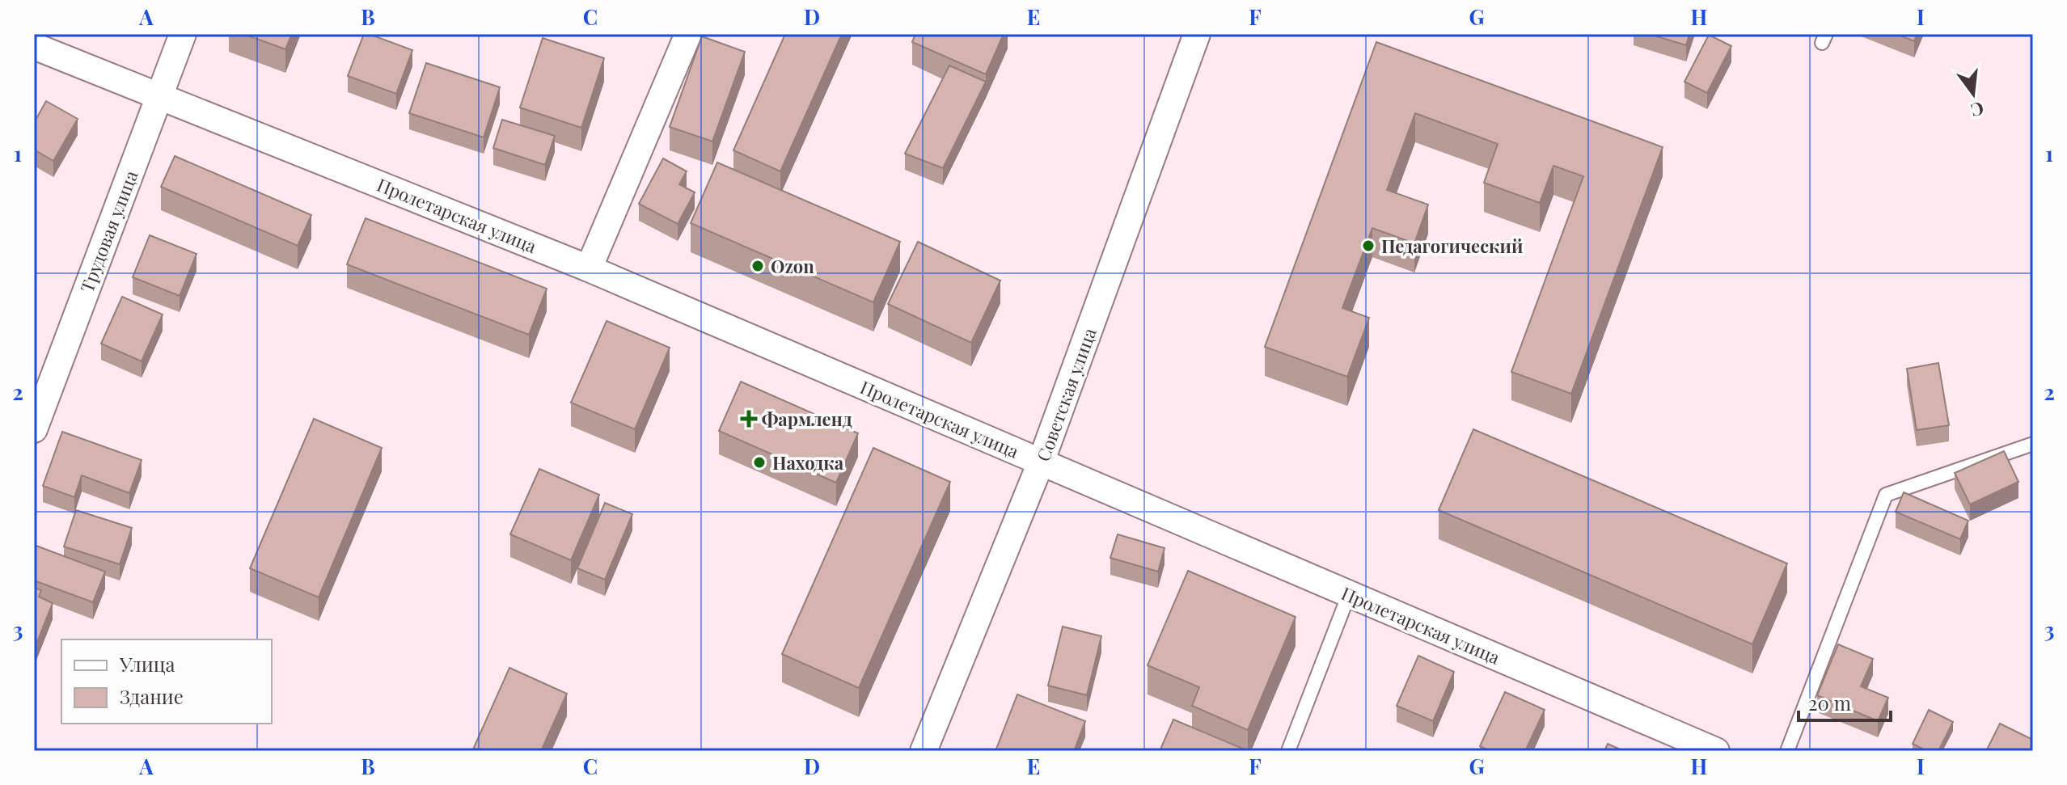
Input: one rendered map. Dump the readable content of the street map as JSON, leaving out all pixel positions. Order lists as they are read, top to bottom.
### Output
{
  "streets": {
    "street": ["Пролетарская улица", "Трудовая улица", "Советская улица"]
  },
  "crossings": [
    ["Пролетарская улица", "Трудовая улица"],
    ["Пролетарская улица", "Советская улица"]
  ],
  "places": {
    "other": ["Педагогический", "Ozon", "Находка"],
    "health": ["Фармленд"]
  },
  "legend": ["Улица", "Здание"],
  "scale_bar": "20 m",
  "north": "bottom",
  "grid": {
    "columns": [
      "A",
      "B",
      "C",
      "D",
      "E",
      "F",
      "G",
      "H",
      "I"
    ],
    "rows": ["1", "2", "3"]
  }
}
